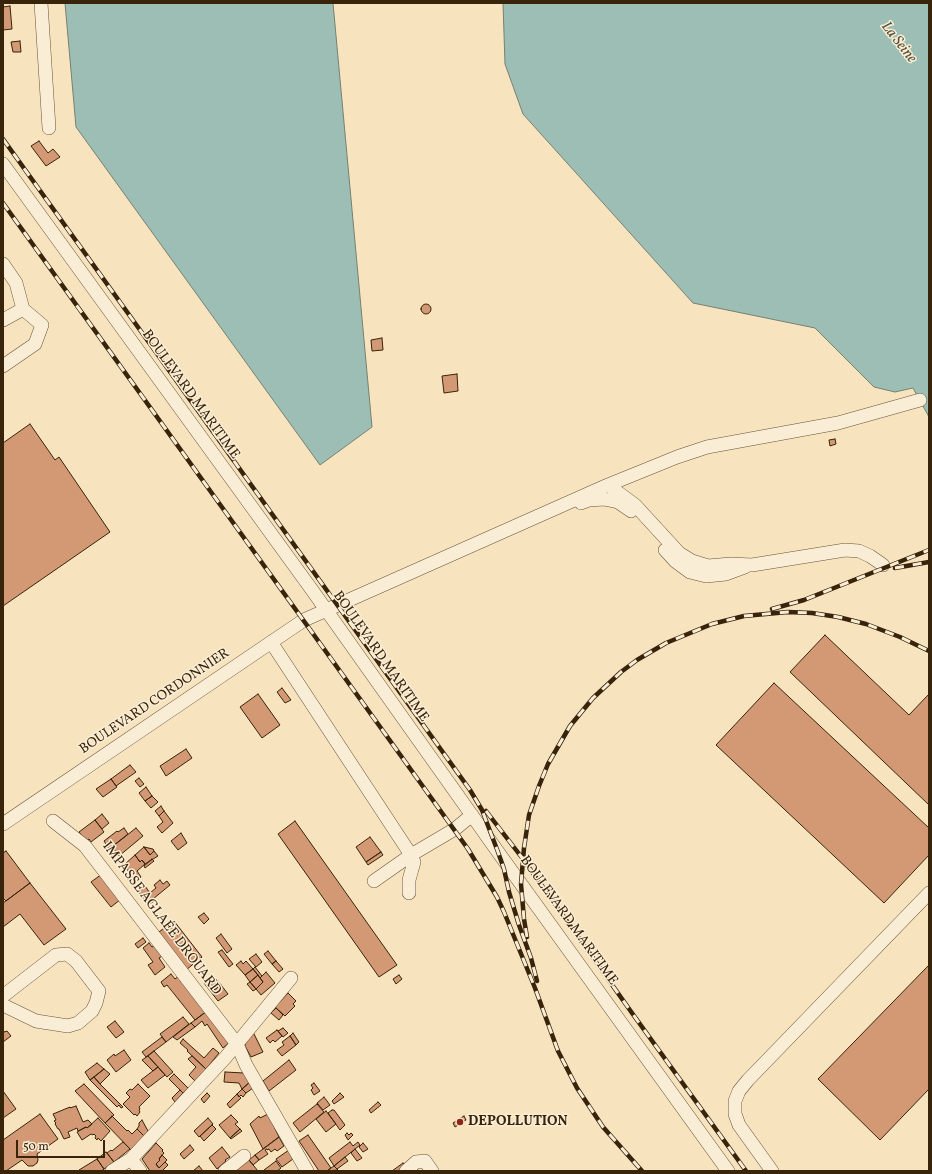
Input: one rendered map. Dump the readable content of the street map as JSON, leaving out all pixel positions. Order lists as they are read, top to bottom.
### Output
{
  "streets": {
    "street": ["BOULEVARD MARITIME", "BOULEVARD CORDONNIER", "IMPASSE AGLAÉE DROUARD"]
  },
  "crossings": [
    ["BOULEVARD MARITIME", "BOULEVARD CORDONNIER"]
  ],
  "water": ["La Seine"],
  "places": ["DEPOLLUTION"],
  "scale_bar": "50 m"
}
